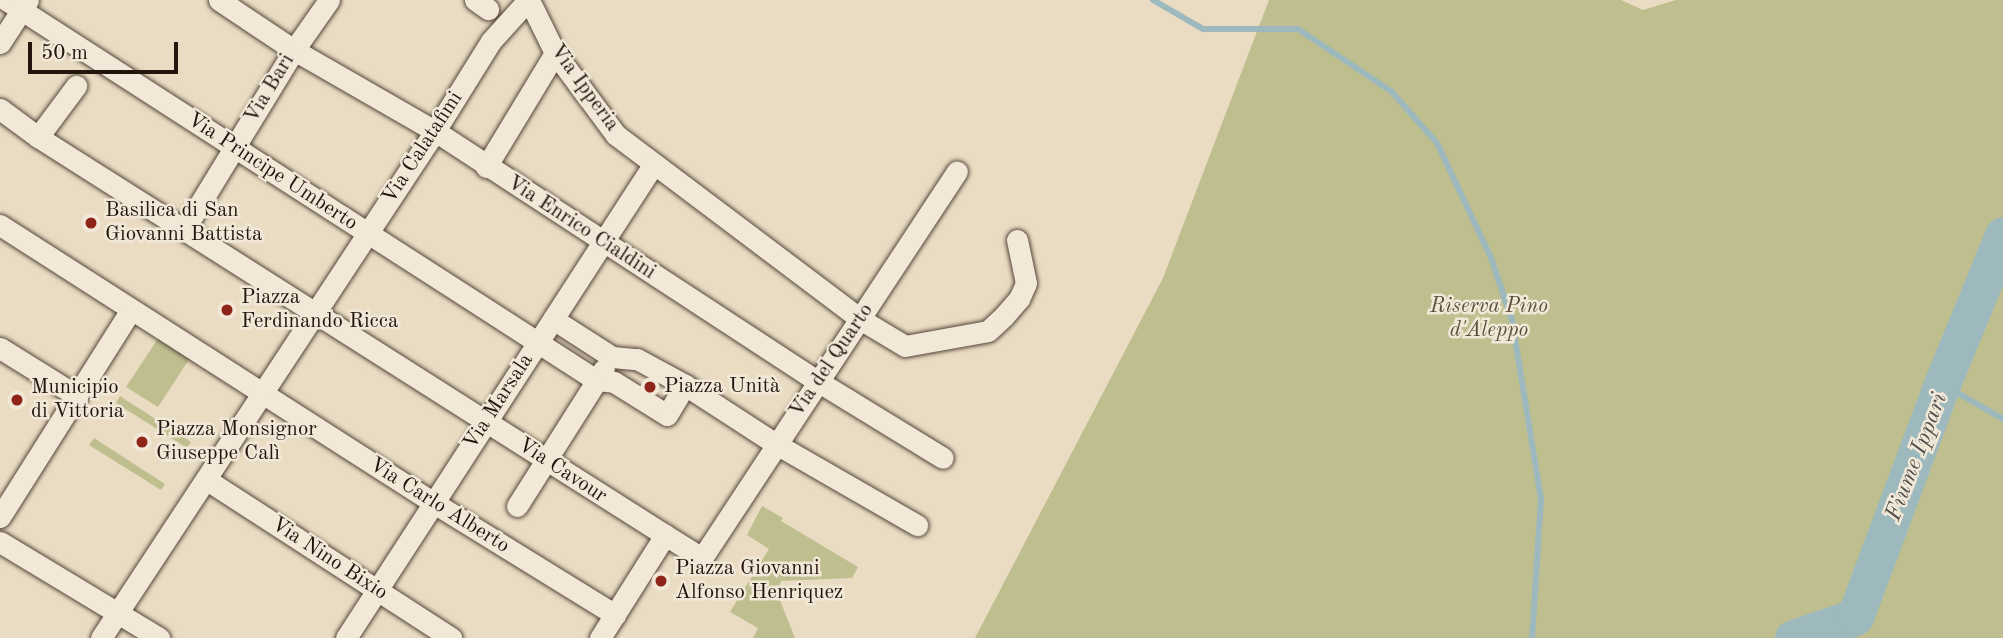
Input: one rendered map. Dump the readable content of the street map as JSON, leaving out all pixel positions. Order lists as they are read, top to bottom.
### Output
{
  "streets": {
    "street": [
      "Via Ipperia",
      "Via Bari",
      "Via Calatafimi",
      "Via Principe Umberto",
      "Via Enrico Cialdini",
      "Via del Quarto",
      "Via Marsala",
      "Via Cavour",
      "Via Carlo Alberto",
      "Via Nino Bixio"
    ]
  },
  "crossings": [
    ["Via Ipperia", "Via Calatafimi"],
    ["Via Ipperia", "Via del Quarto"],
    ["Via Ipperia", "Via Marsala"],
    ["Via Bari", "Via Principe Umberto"],
    ["Via Bari", "Via Enrico Cialdini"],
    ["Via Bari", "Via Cavour"],
    ["Via Calatafimi", "Via Principe Umberto"],
    ["Via Calatafimi", "Via Enrico Cialdini"],
    ["Via Calatafimi", "Via Cavour"],
    ["Via Calatafimi", "Via Carlo Alberto"],
    ["Via Principe Umberto", "Via Marsala"],
    ["Via Enrico Cialdini", "Via del Quarto"],
    ["Via Enrico Cialdini", "Via Marsala"],
    ["Via del Quarto", "Via Cavour"],
    ["Via Marsala", "Via Cavour"],
    ["Via Marsala", "Via Carlo Alberto"],
    ["Via Marsala", "Via Nino Bixio"]
  ],
  "water": ["Fiume Ippari"],
  "parks": ["Riserva Pino d'Aleppo"],
  "places": [
    "Basilica di San Giovanni Battista",
    "Piazza Ferdinando Ricca",
    "Piazza Unità",
    "Municipio di Vittoria",
    "Piazza Monsignor Giuseppe Calì",
    "Piazza Giovanni Alfonso Henriquez"
  ],
  "scale_bar": "50 m"
}
